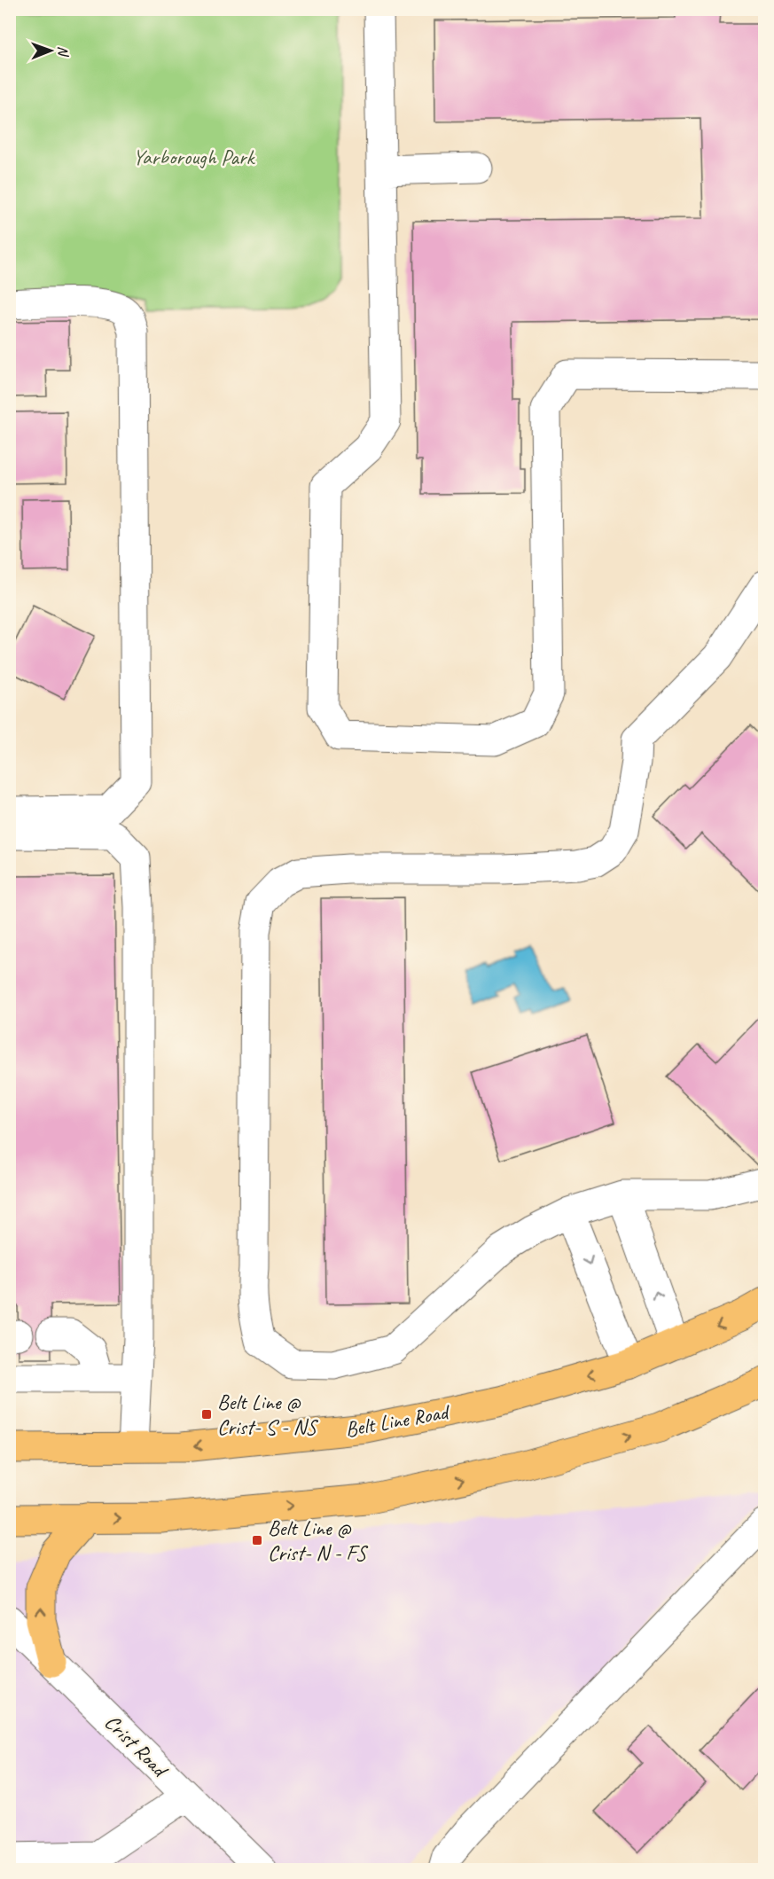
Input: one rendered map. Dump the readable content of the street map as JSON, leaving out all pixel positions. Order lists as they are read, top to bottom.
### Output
{
  "streets": {
    "main road": ["Belt Line Road"],
    "street": ["Crist Road"]
  },
  "parks": ["Yarborough Park"],
  "places": {
    "transit": ["Belt Line @ Crist- S - NS", "Belt Line @ Crist- N - FS"]
  },
  "north": "right"
}
